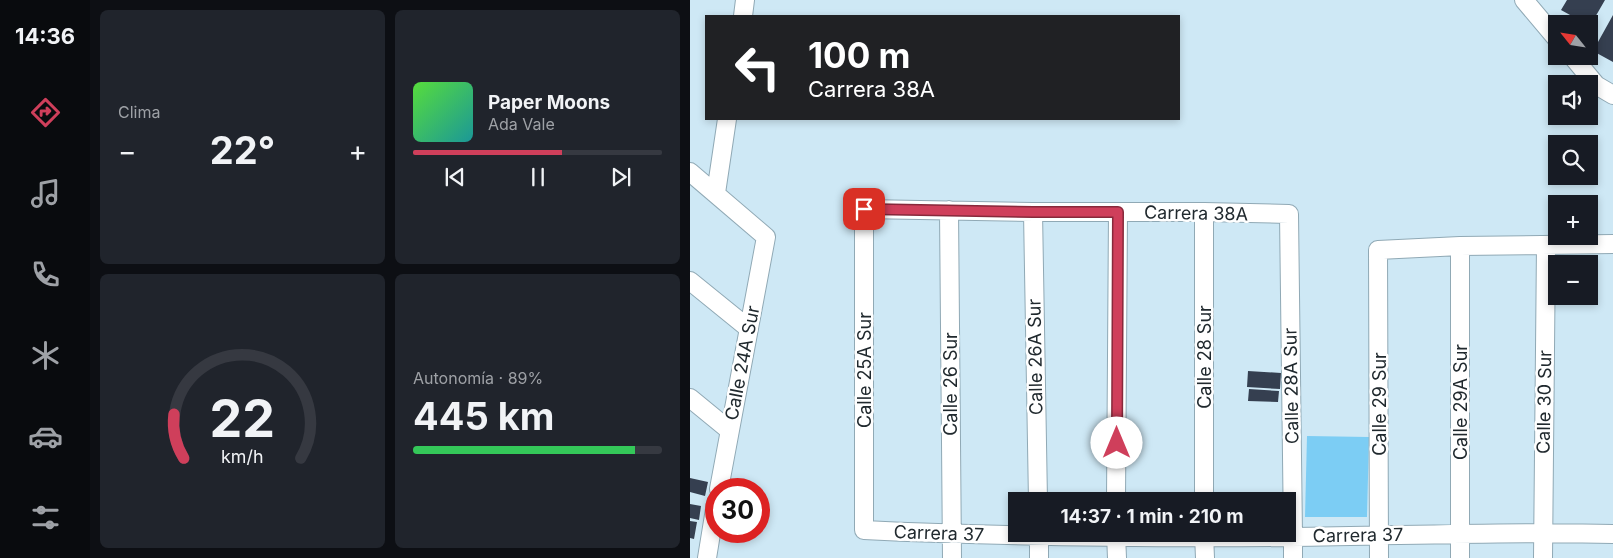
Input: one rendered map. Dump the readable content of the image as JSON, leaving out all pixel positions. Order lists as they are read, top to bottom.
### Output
{
  "streets": {
    "street": [
      "Carrera 38A",
      "Calle 26A Sur",
      "Calle 28 Sur",
      "Calle 24A Sur",
      "Calle 25A Sur",
      "Calle 26 Sur",
      "Calle 28A Sur",
      "Calle 29A Sur",
      "Calle 30 Sur",
      "Calle 29 Sur",
      "Carrera 37"
    ]
  },
  "crossings": [
    ["Carrera 38A", "Calle 26A Sur"],
    ["Carrera 38A", "Calle 28 Sur"],
    ["Carrera 38A", "Calle 25A Sur"],
    ["Carrera 38A", "Calle 26 Sur"],
    ["Carrera 38A", "Calle 28A Sur"],
    ["Calle 25A Sur", "Carrera 37"],
    ["Calle 26 Sur", "Carrera 37"],
    ["Calle 29A Sur", "Calle 29 Sur"],
    ["Calle 29A Sur", "Carrera 37"],
    ["Calle 30 Sur", "Carrera 37"],
    ["Calle 29 Sur", "Carrera 37"]
  ],
  "north": "top left",
  "page": {
    "tabs": "14:36",
    "tile": [
      "Clima",
      ["Autonomía · 89%", "445 km"]
    ],
    "map_buttons": ["+", "−"],
    "turn": ["100 m", "Carrera 38A"],
    "song": ["Paper Moons", "Ada Vale"],
    "heat": ["−", "22°", "+"],
    "limit": "30",
    "trip": "14:37 · 1 min · 210 m",
    "gauge": ["22", "km/h"]
  }
}
